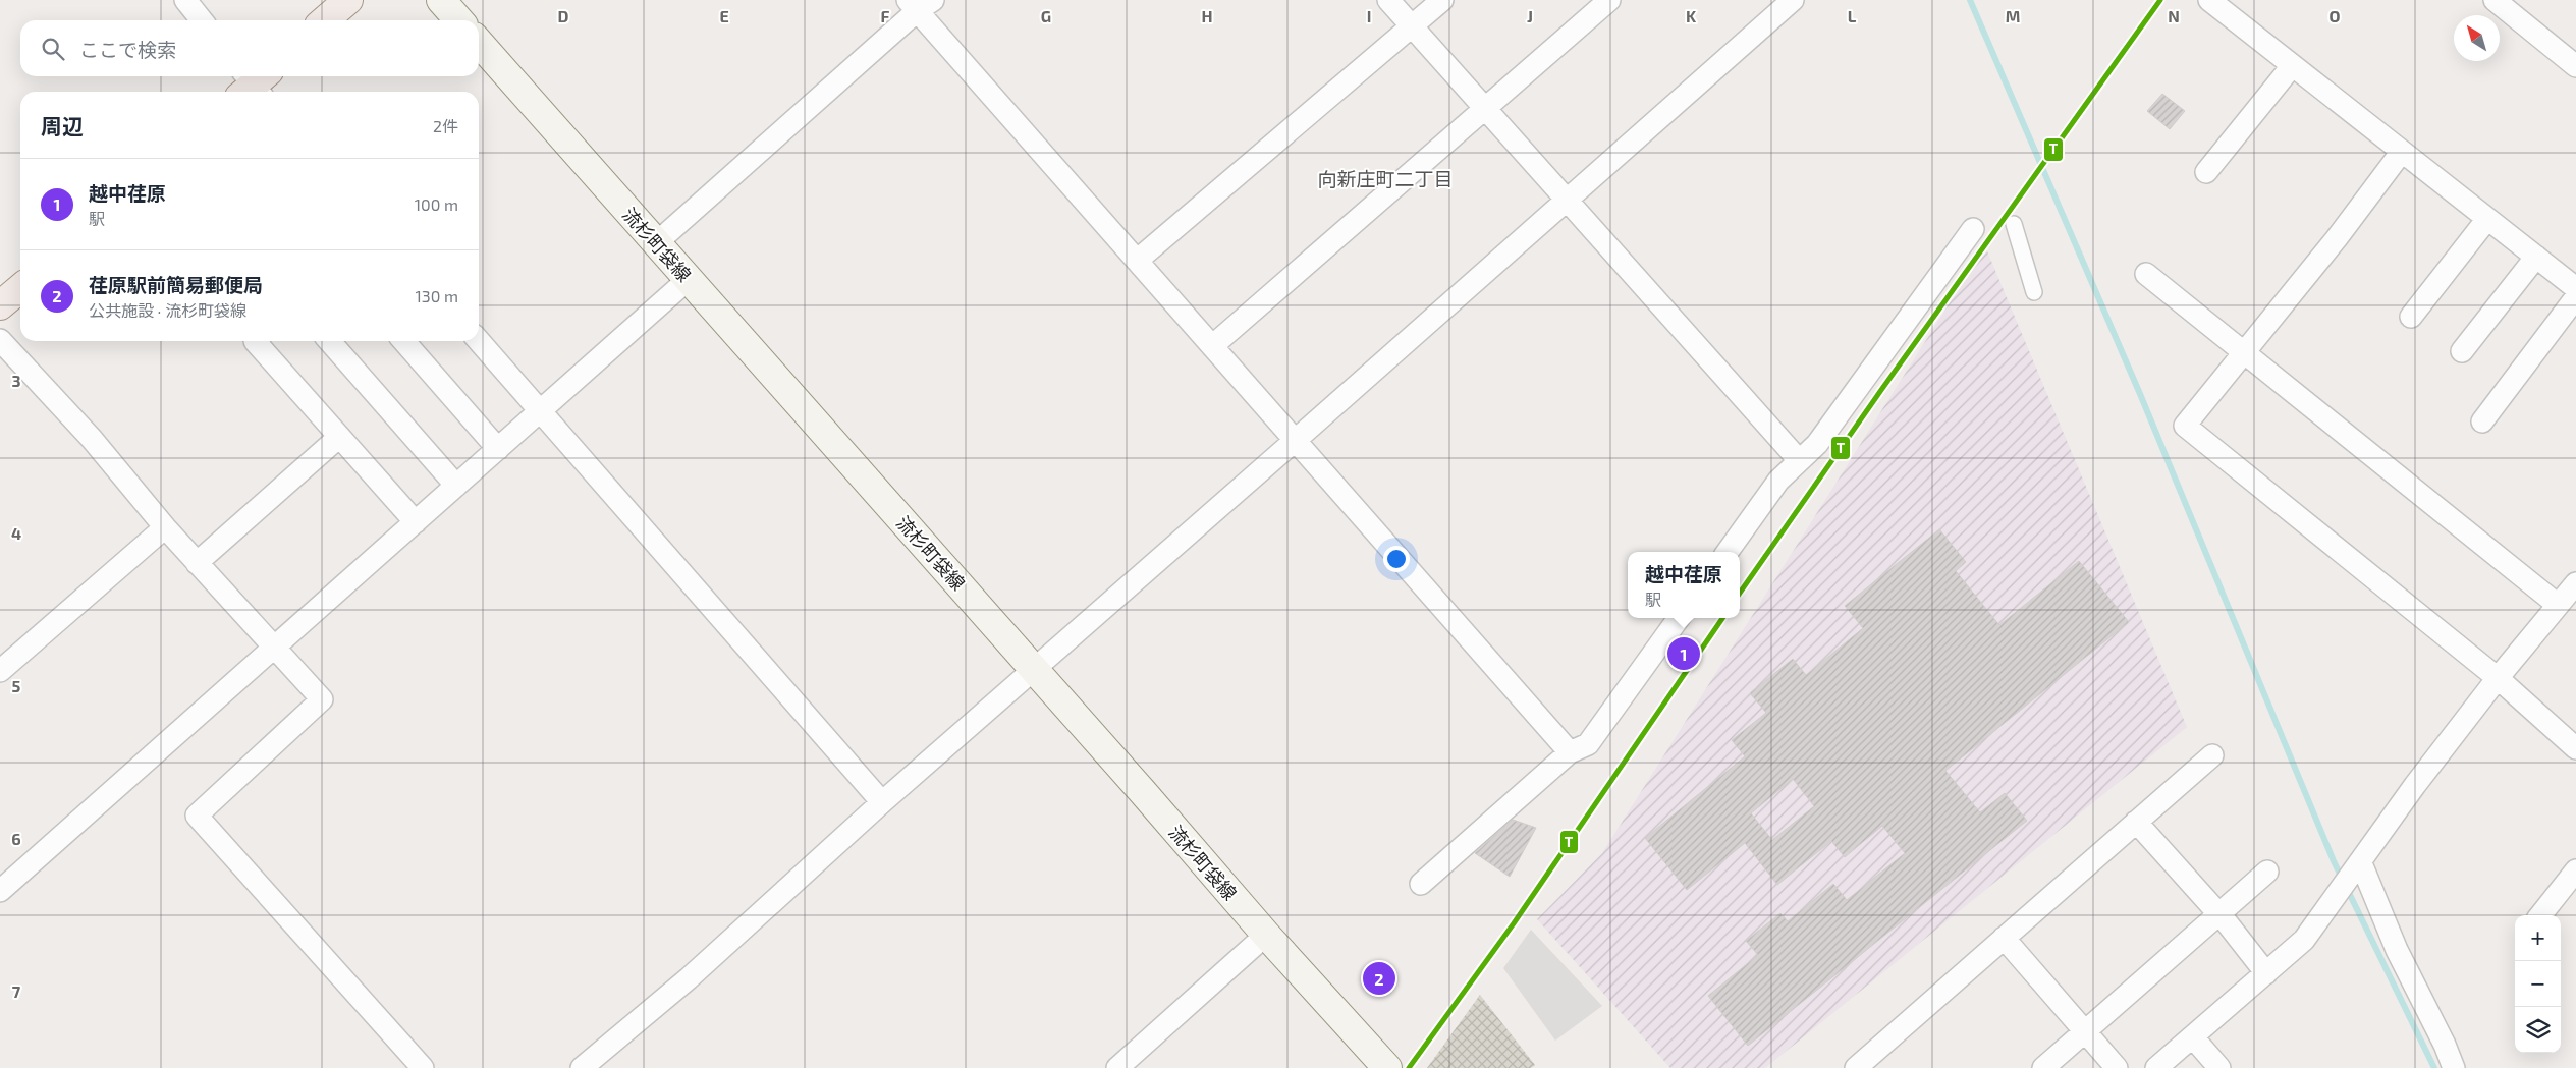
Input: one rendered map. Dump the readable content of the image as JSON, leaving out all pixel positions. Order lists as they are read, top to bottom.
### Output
{
  "streets": {
    "main road": ["流杉町袋線"]
  },
  "districts": ["向新庄町二丁目"],
  "lines": ["transit line T"],
  "north": "top left",
  "page": {
    "search": "ここで検索",
    "heading": ["周辺", "2件"],
    "list": [
      {
        "mark": "1",
        "name": "越中荏原",
        "note": "駅",
        "value": "100 m"
      },
      {
        "mark": "2",
        "name": "荏原駅前簡易郵便局",
        "note": "公共施設 · 流杉町袋線",
        "value": "130 m"
      }
    ],
    "popup": ["越中荏原", "駅"],
    "pins": ["1", "2"],
    "map_buttons": ["+", "−"]
  },
  "grid": {
    "columns": [
      "D",
      "E",
      "F",
      "G",
      "H",
      "I",
      "J",
      "K",
      "L",
      "M",
      "N",
      "O"
    ],
    "rows": [
      "3",
      "4",
      "5",
      "6",
      "7"
    ]
  }
}
